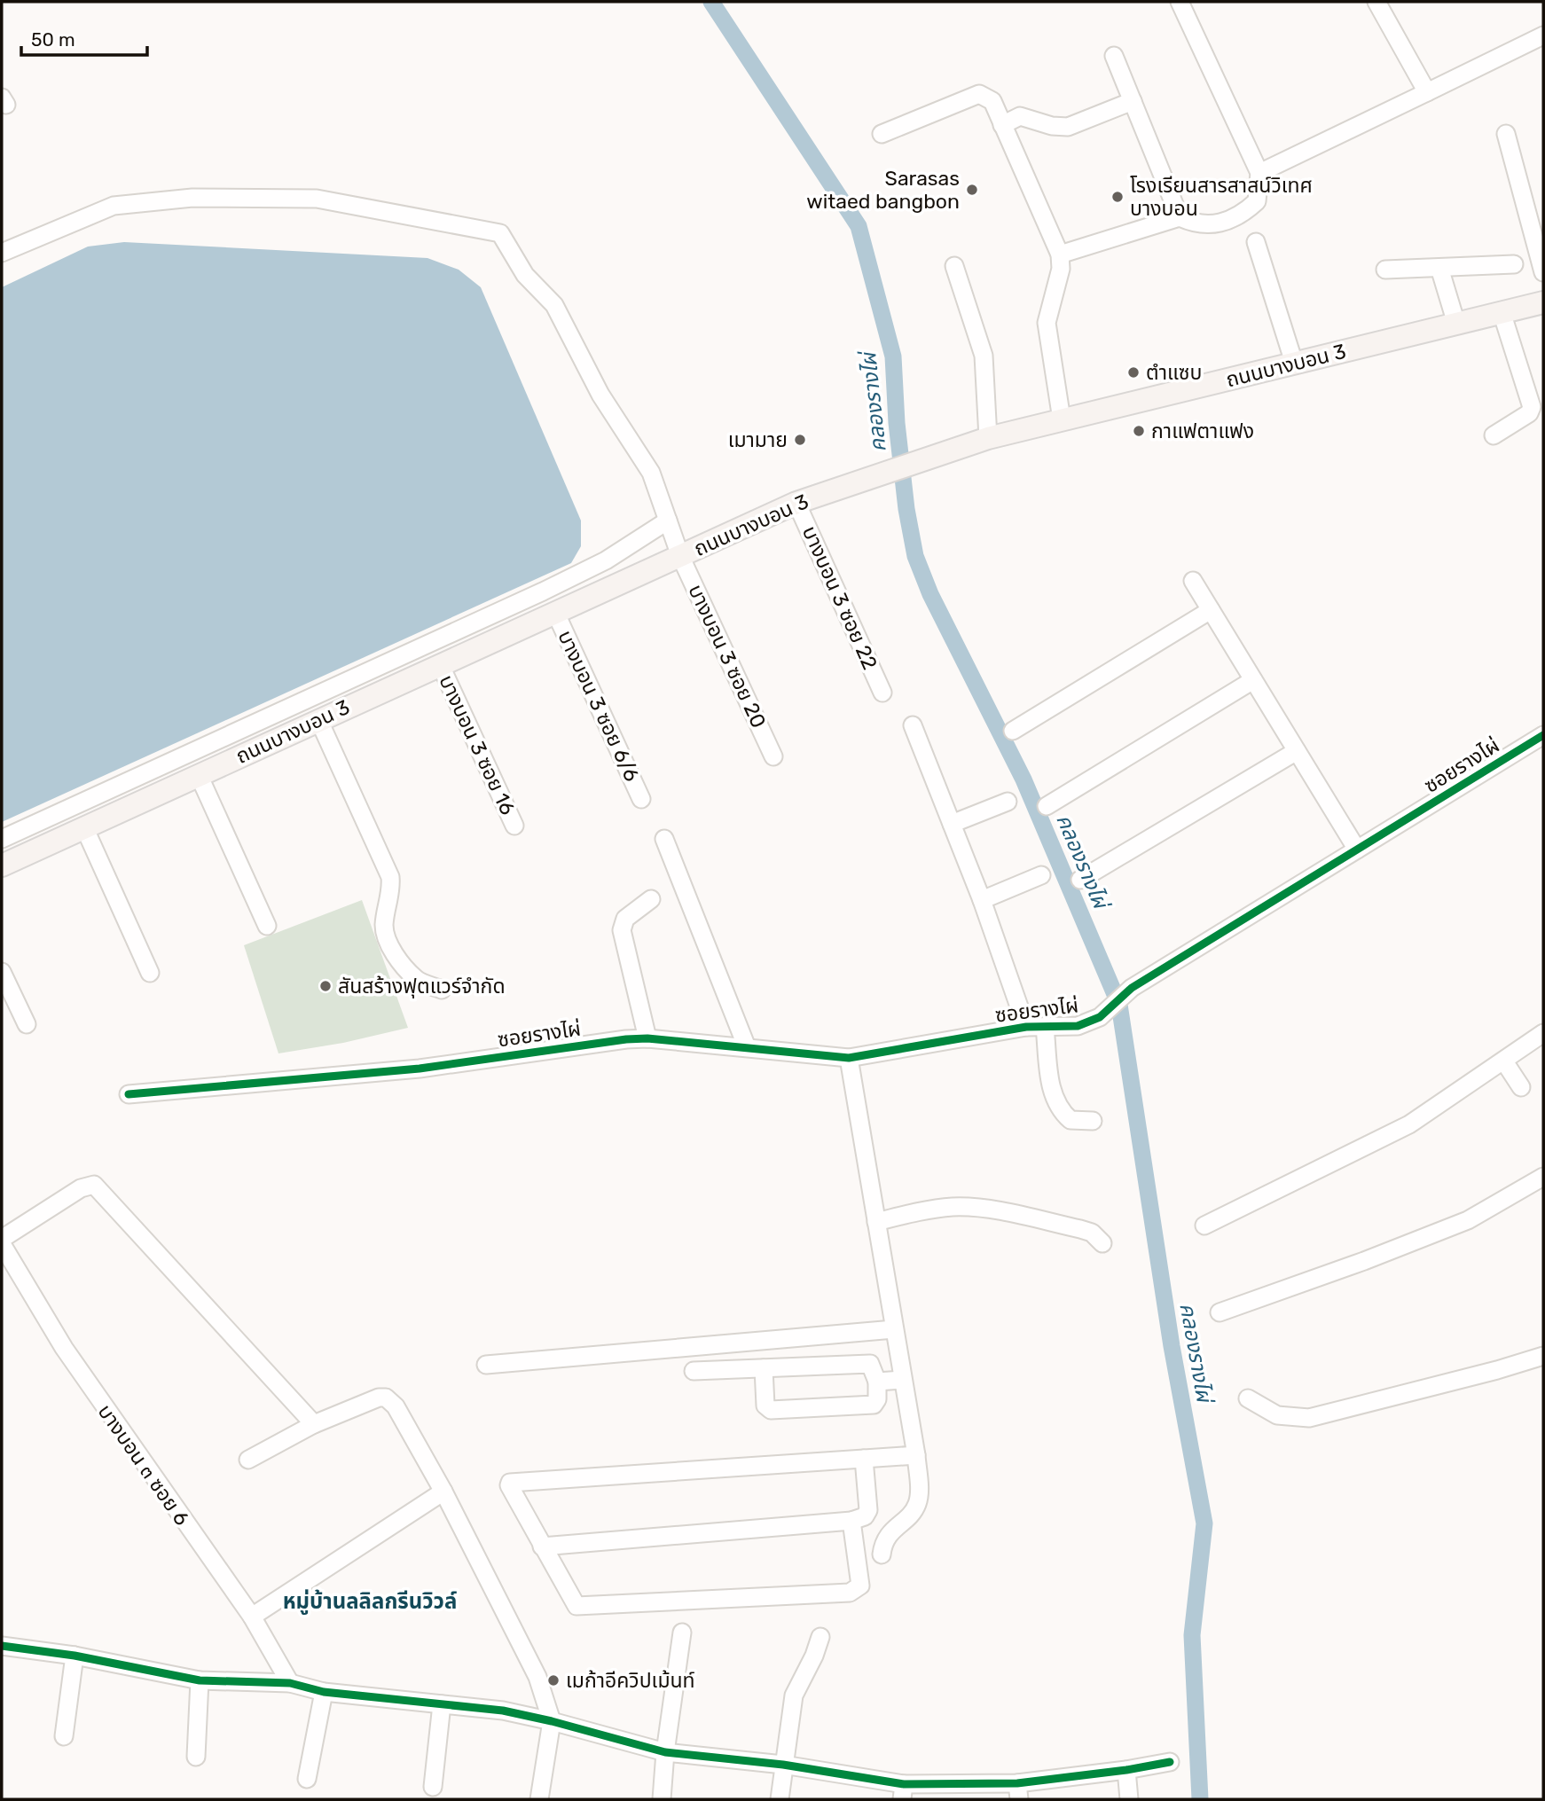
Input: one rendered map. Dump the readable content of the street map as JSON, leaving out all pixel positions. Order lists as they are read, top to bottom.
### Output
{
  "streets": {
    "main road": ["ถนนบางบอน 3"],
    "street": [
      "บางบอน 3 ซอย 22",
      "บางบอน 3 ซอย 20",
      "บางบอน 3 ซอย 6/6",
      "บางบอน 3 ซอย 16",
      "ซอยรางไผ่",
      "บางบอน ๓ ซอย 6"
    ]
  },
  "crossings": [
    ["ถนนบางบอน 3", "บางบอน 3 ซอย 22"],
    ["ถนนบางบอน 3", "บางบอน 3 ซอย 20"],
    ["ถนนบางบอน 3", "บางบอน 3 ซอย 6/6"],
    ["ถนนบางบอน 3", "บางบอน 3 ซอย 16"]
  ],
  "districts": ["หมู่บ้านลลิลกรีนวิวล์"],
  "water": ["คลองรางไผ่"],
  "places": [
    "Sarasas witaed bangbon",
    "โรงเรียนสารสาสน์วิเทศ บางบอน",
    "ตำแซบ",
    "กาแฟตาแฟง",
    "เมามาย",
    "สันสร้างฟุตแวร์จำกัด",
    "เมก้าอีควิปเม้นท์"
  ],
  "scale_bar": "50 m"
}
